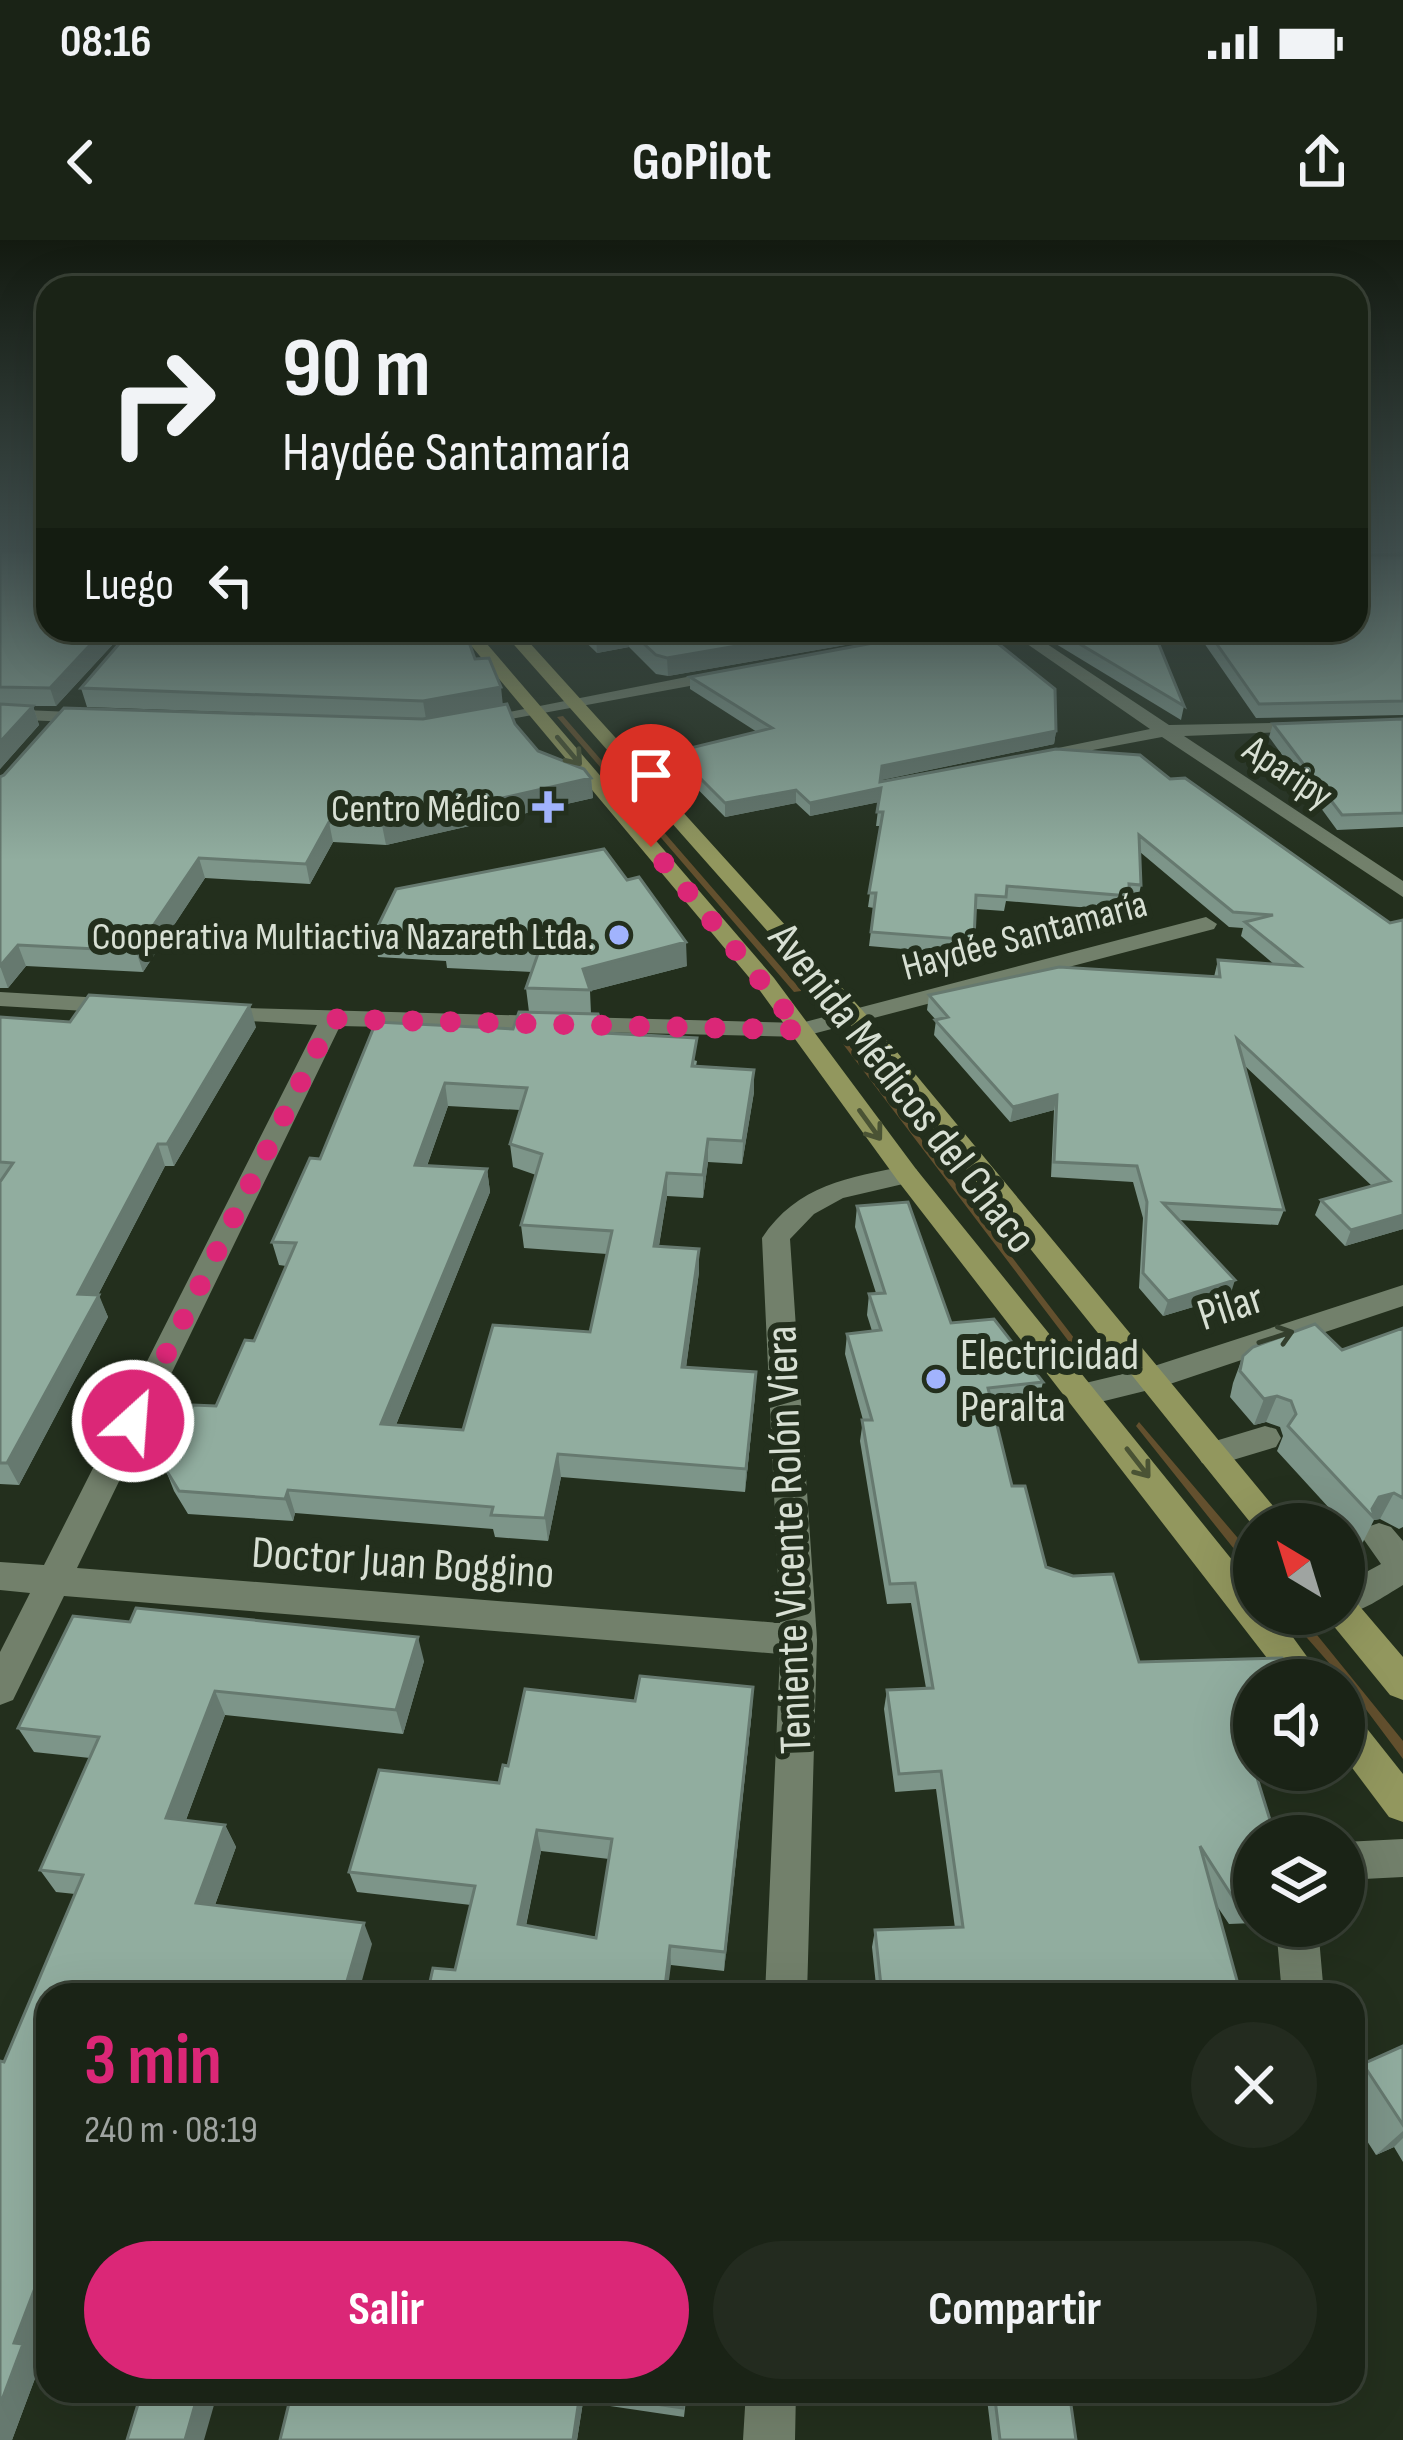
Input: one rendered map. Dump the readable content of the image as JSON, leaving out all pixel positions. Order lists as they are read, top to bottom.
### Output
{
  "streets": {
    "main road": ["Avenida Médicos del Chaco"],
    "street": [
      "Aparipy",
      "Haydée Santamaría",
      "Pilar",
      "Teniente Vicente Rolón Viera",
      "Doctor Juan Boggino"
    ]
  },
  "crossings": [
    ["Haydée Santamaría", "Avenida Médicos del Chaco"],
    ["Avenida Médicos del Chaco", "Pilar"],
    ["Avenida Médicos del Chaco", "Teniente Vicente Rolón Viera"],
    ["Teniente Vicente Rolón Viera", "Doctor Juan Boggino"]
  ],
  "one_way": ["Pilar"],
  "places": {
    "health": ["Centro Médico"],
    "other": ["Cooperativa Multiactiva Nazareth Ltda.", "Electricidad Peralta"]
  },
  "north": "top left",
  "page": {
    "status": "08:16",
    "header": "GoPilot",
    "turn": ["90 m", "Haydée Santamaría"],
    "then": "Luego",
    "heading": ["3 min", "240 m · 08:19"],
    "buttons": ["Salir", "Compartir"]
  }
}
